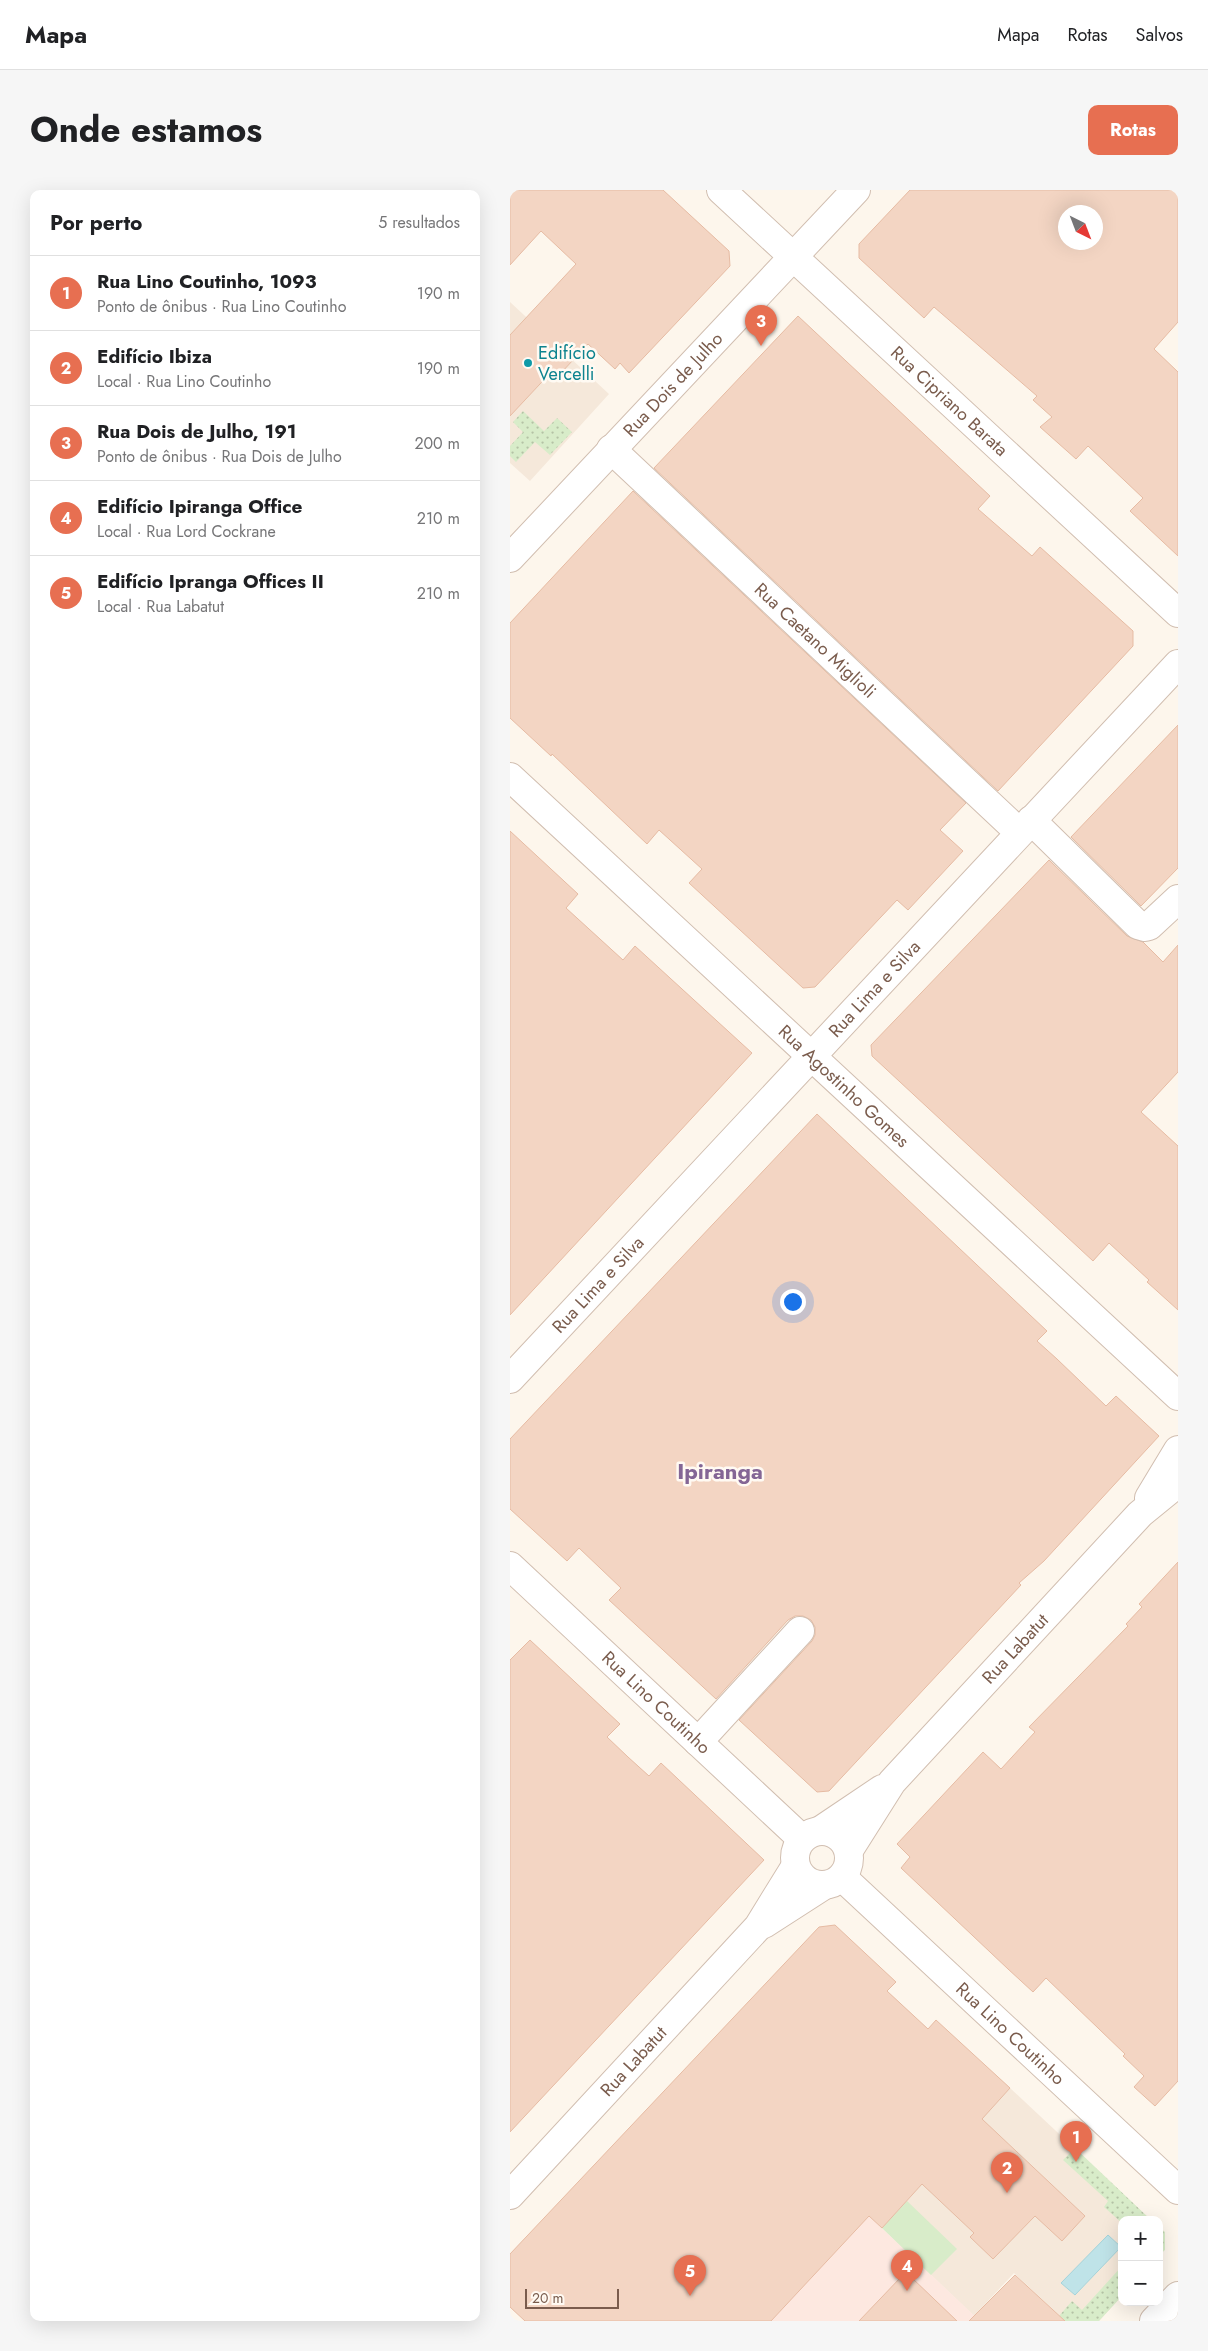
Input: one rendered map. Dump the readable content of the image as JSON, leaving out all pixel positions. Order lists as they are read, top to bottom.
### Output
{
  "streets": {
    "street": [
      "Rua Dois de Julho",
      "Rua Cipriano Barata",
      "Rua Caetano Miglioli",
      "Rua Lima e Silva",
      "Rua Agostinho Gomes",
      "Rua Labatut",
      "Rua Lino Coutinho"
    ]
  },
  "crossings": [
    ["Rua Dois de Julho", "Rua Cipriano Barata"],
    ["Rua Dois de Julho", "Rua Caetano Miglioli"],
    ["Rua Caetano Miglioli", "Rua Lima e Silva"],
    ["Rua Lima e Silva", "Rua Agostinho Gomes"],
    ["Rua Labatut", "Rua Lino Coutinho"]
  ],
  "districts": ["Ipiranga"],
  "places": ["Edifício Vercelli"],
  "scale_bar": "20 m",
  "north": "bottom right",
  "page": {
    "header": "Mapa",
    "nav": ["Mapa", "Rotas", "Salvos"],
    "title": "Onde estamos",
    "buttons": "Rotas",
    "heading": ["Por perto", "5 resultados"],
    "list": [
      {
        "mark": "1",
        "name": "Rua Lino Coutinho, 1093",
        "note": "Ponto de ônibus · Rua Lino Coutinho",
        "value": "190 m"
      },
      {
        "mark": "2",
        "name": "Edifício Ibiza",
        "note": "Local · Rua Lino Coutinho",
        "value": "190 m"
      },
      {
        "mark": "3",
        "name": "Rua Dois de Julho, 191",
        "note": "Ponto de ônibus · Rua Dois de Julho",
        "value": "200 m"
      },
      {
        "mark": "4",
        "name": "Edifício Ipiranga Office",
        "note": "Local · Rua Lord Cockrane",
        "value": "210 m"
      },
      {
        "mark": "5",
        "name": "Edifício Ipranga Offices II",
        "note": "Local · Rua Labatut",
        "value": "210 m"
      }
    ],
    "pins": [
      "3",
      "1",
      "2",
      "4",
      "5"
    ],
    "map_buttons": ["+", "−"],
    "scale": "20 m"
  }
}
